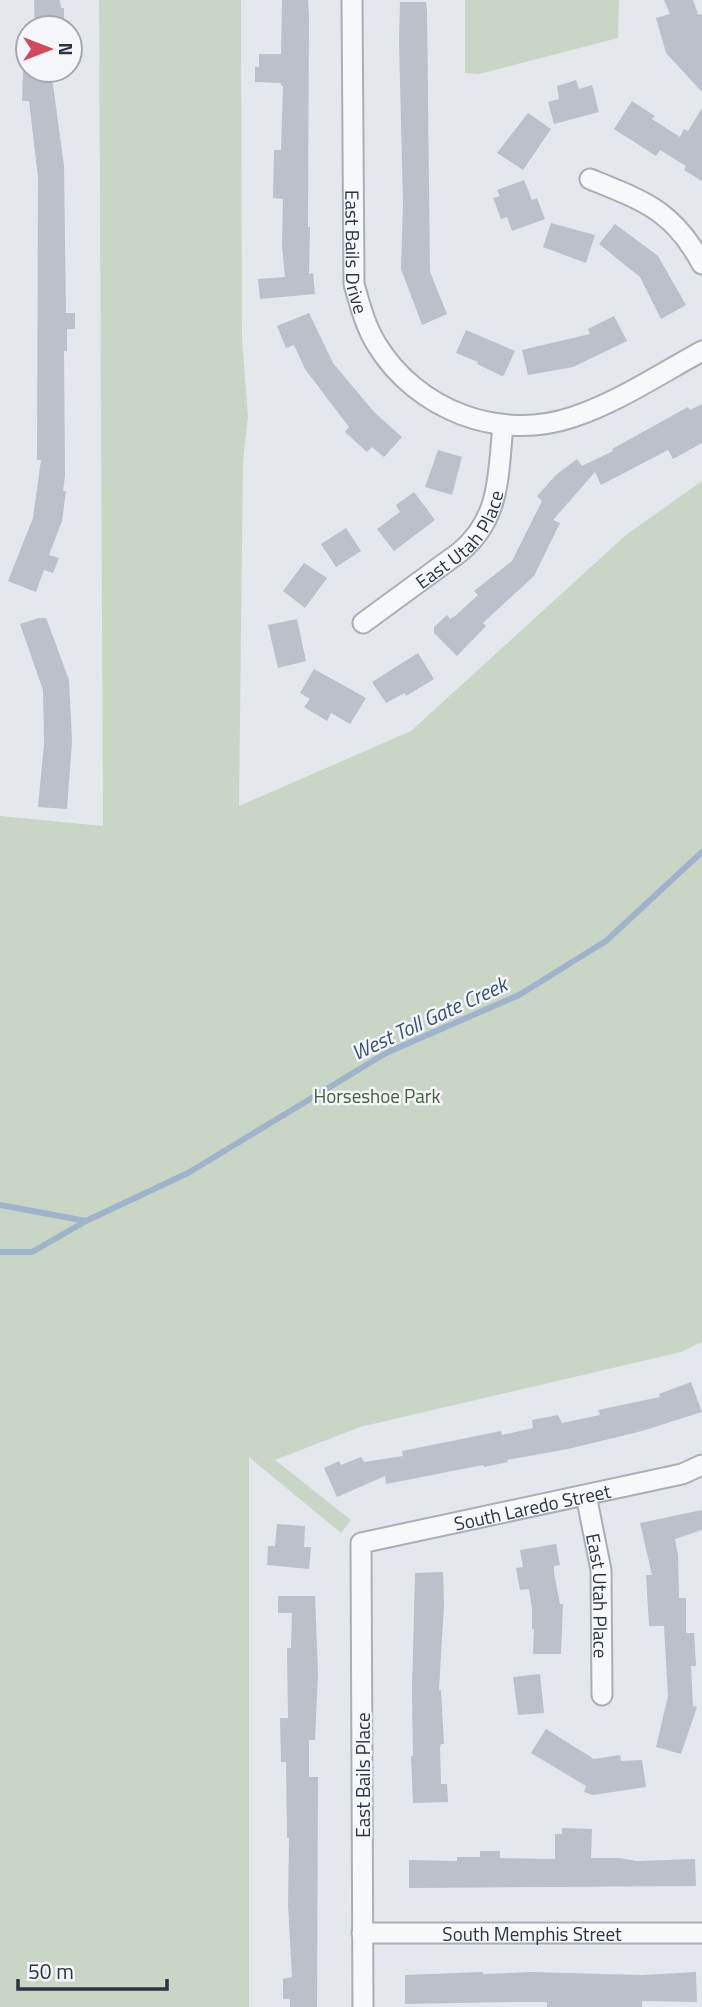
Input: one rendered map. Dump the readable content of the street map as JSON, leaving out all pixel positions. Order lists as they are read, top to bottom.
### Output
{
  "streets": {
    "street": [
      "East Bails Drive",
      "East Utah Place",
      "South Laredo Street",
      "East Bails Place",
      "South Memphis Street"
    ]
  },
  "crossings": [
    ["East Bails Drive", "East Utah Place"],
    ["East Utah Place", "South Laredo Street"],
    ["South Laredo Street", "East Bails Place"],
    ["East Bails Place", "South Memphis Street"]
  ],
  "water": ["West Toll Gate Creek"],
  "parks": ["Horseshoe Park"],
  "scale_bar": "50 m",
  "north": "right"
}
